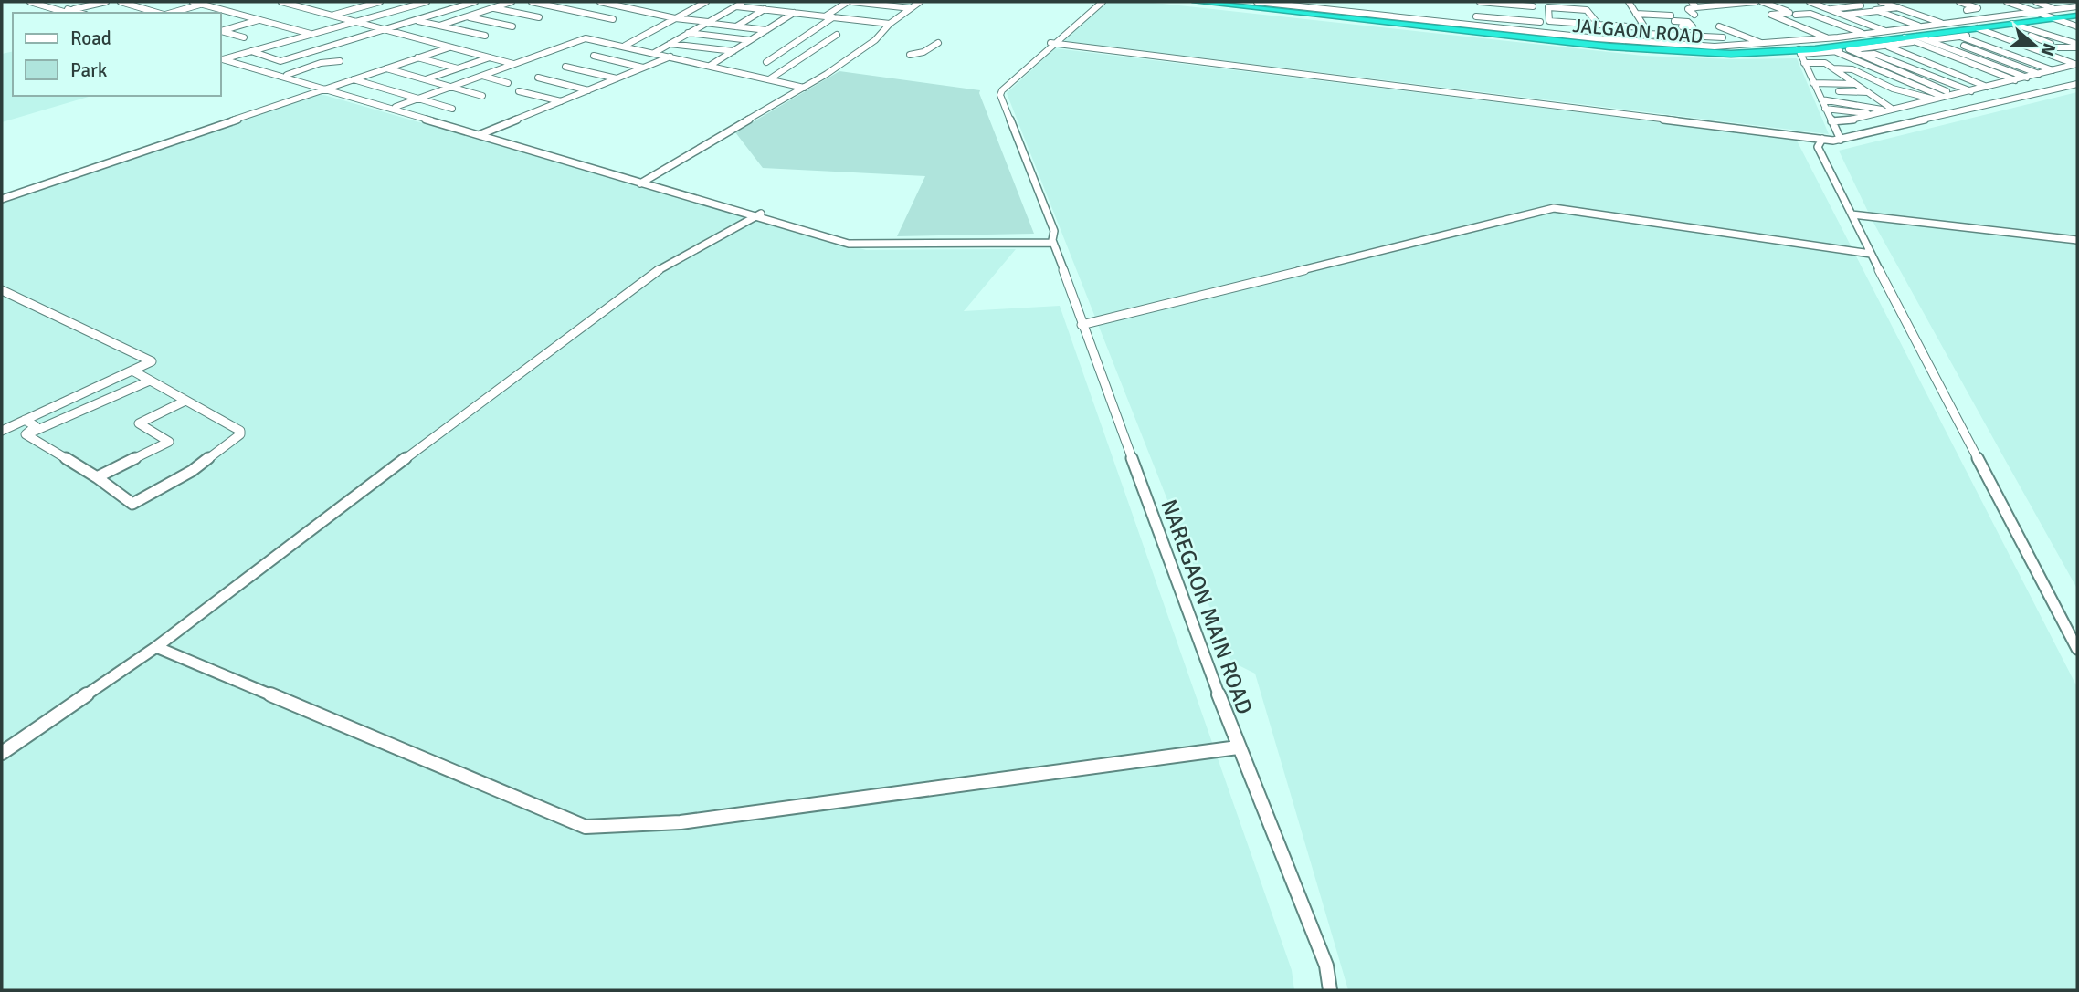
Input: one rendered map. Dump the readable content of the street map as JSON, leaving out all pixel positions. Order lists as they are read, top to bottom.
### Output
{
  "streets": {
    "highway": ["JALGAON ROAD"],
    "street": ["NAREGAON MAIN ROAD"]
  },
  "legend": ["Road", "Park"],
  "north": "right"
}
